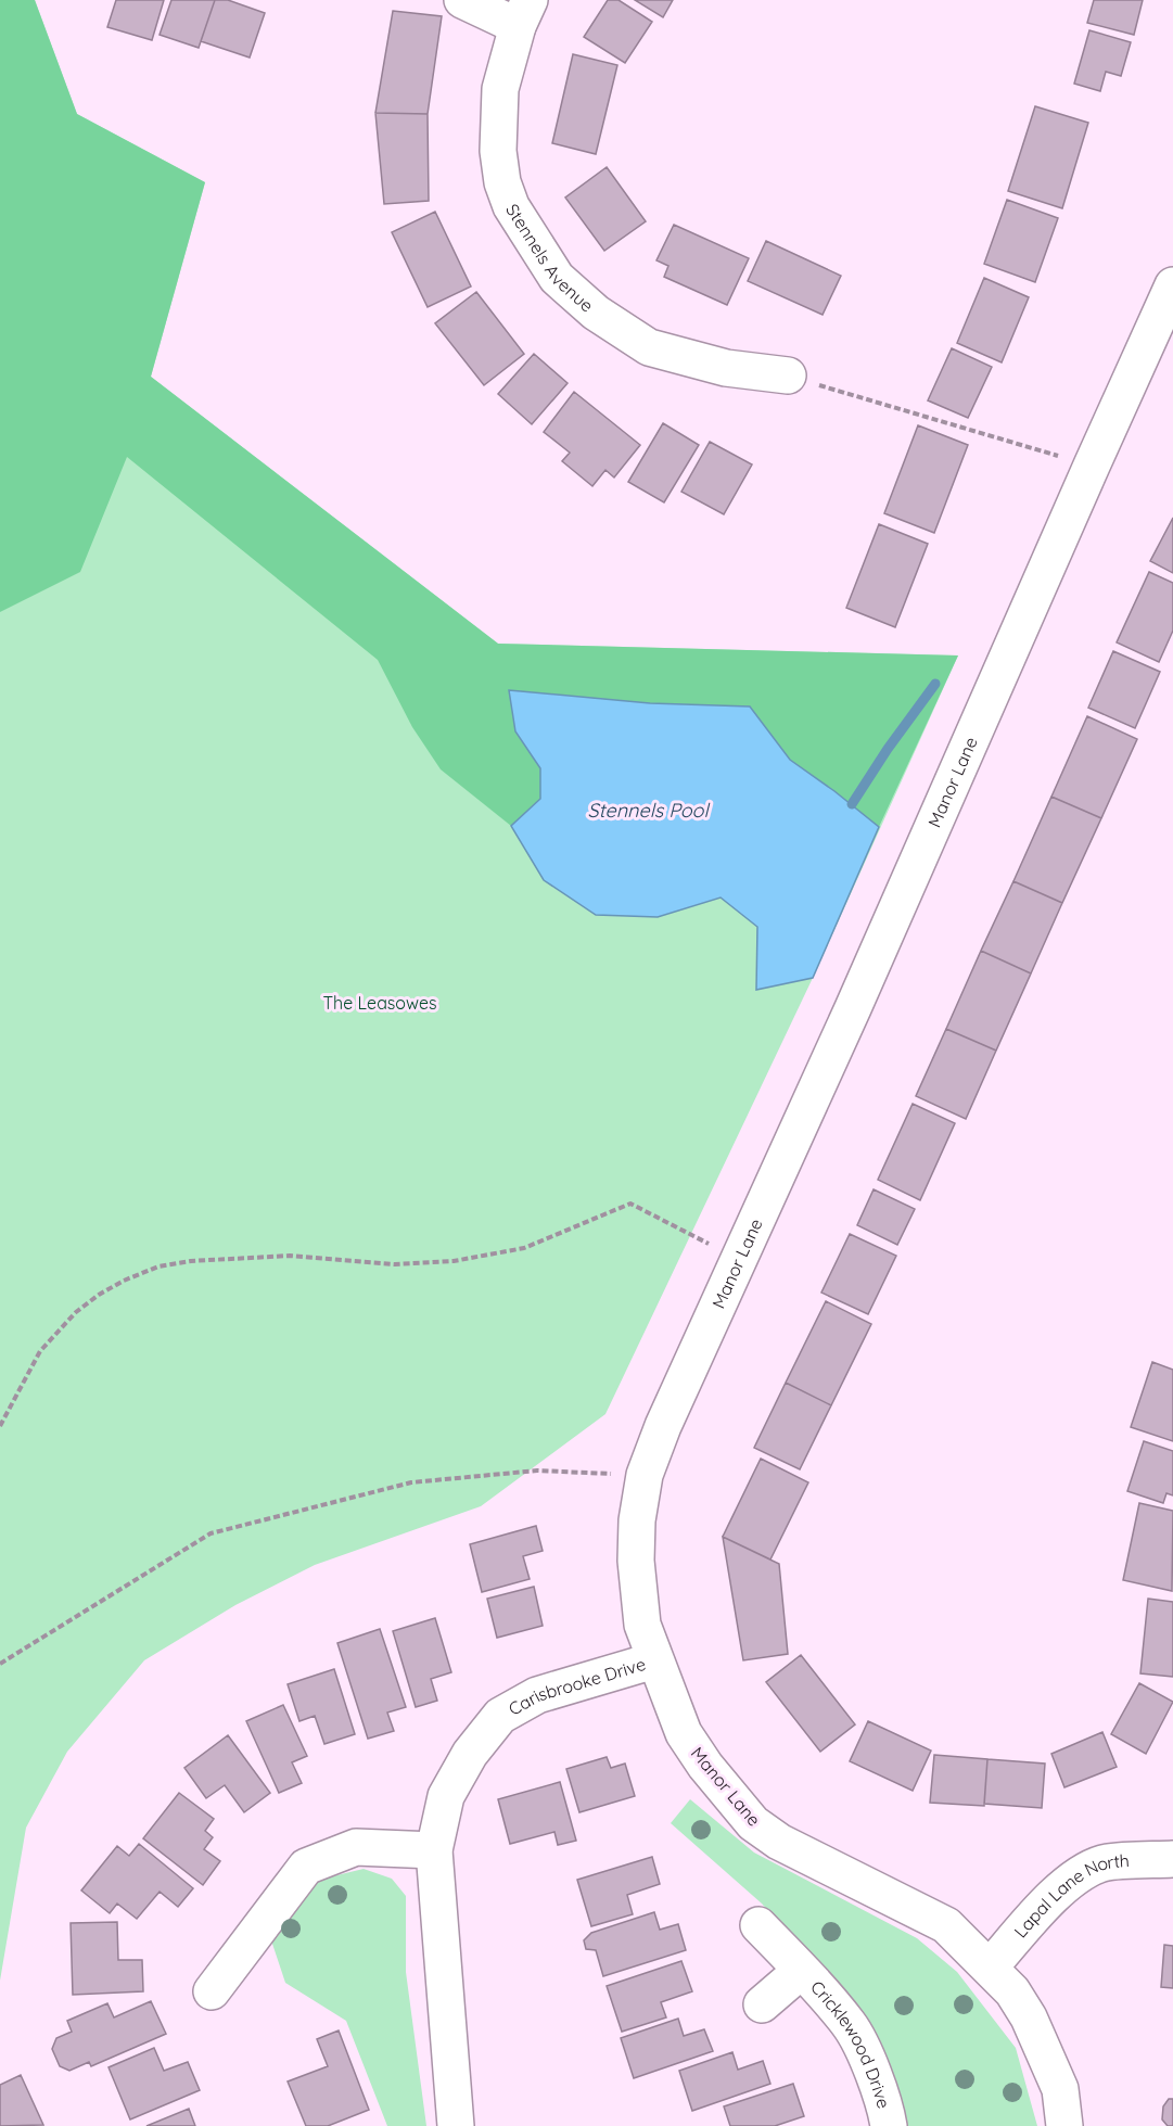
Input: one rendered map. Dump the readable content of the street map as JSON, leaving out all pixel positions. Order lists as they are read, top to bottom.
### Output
{
  "streets": {
    "main road": [
      "Stennels Avenue",
      "Manor Lane",
      "Carisbrooke Drive",
      "Lapal Lane North",
      "Cricklewood Drive"
    ]
  },
  "crossings": [
    ["Manor Lane", "Carisbrooke Drive"],
    ["Manor Lane", "Lapal Lane North"]
  ],
  "water": ["Stennels Pool"],
  "parks": ["The Leasowes"]
}
